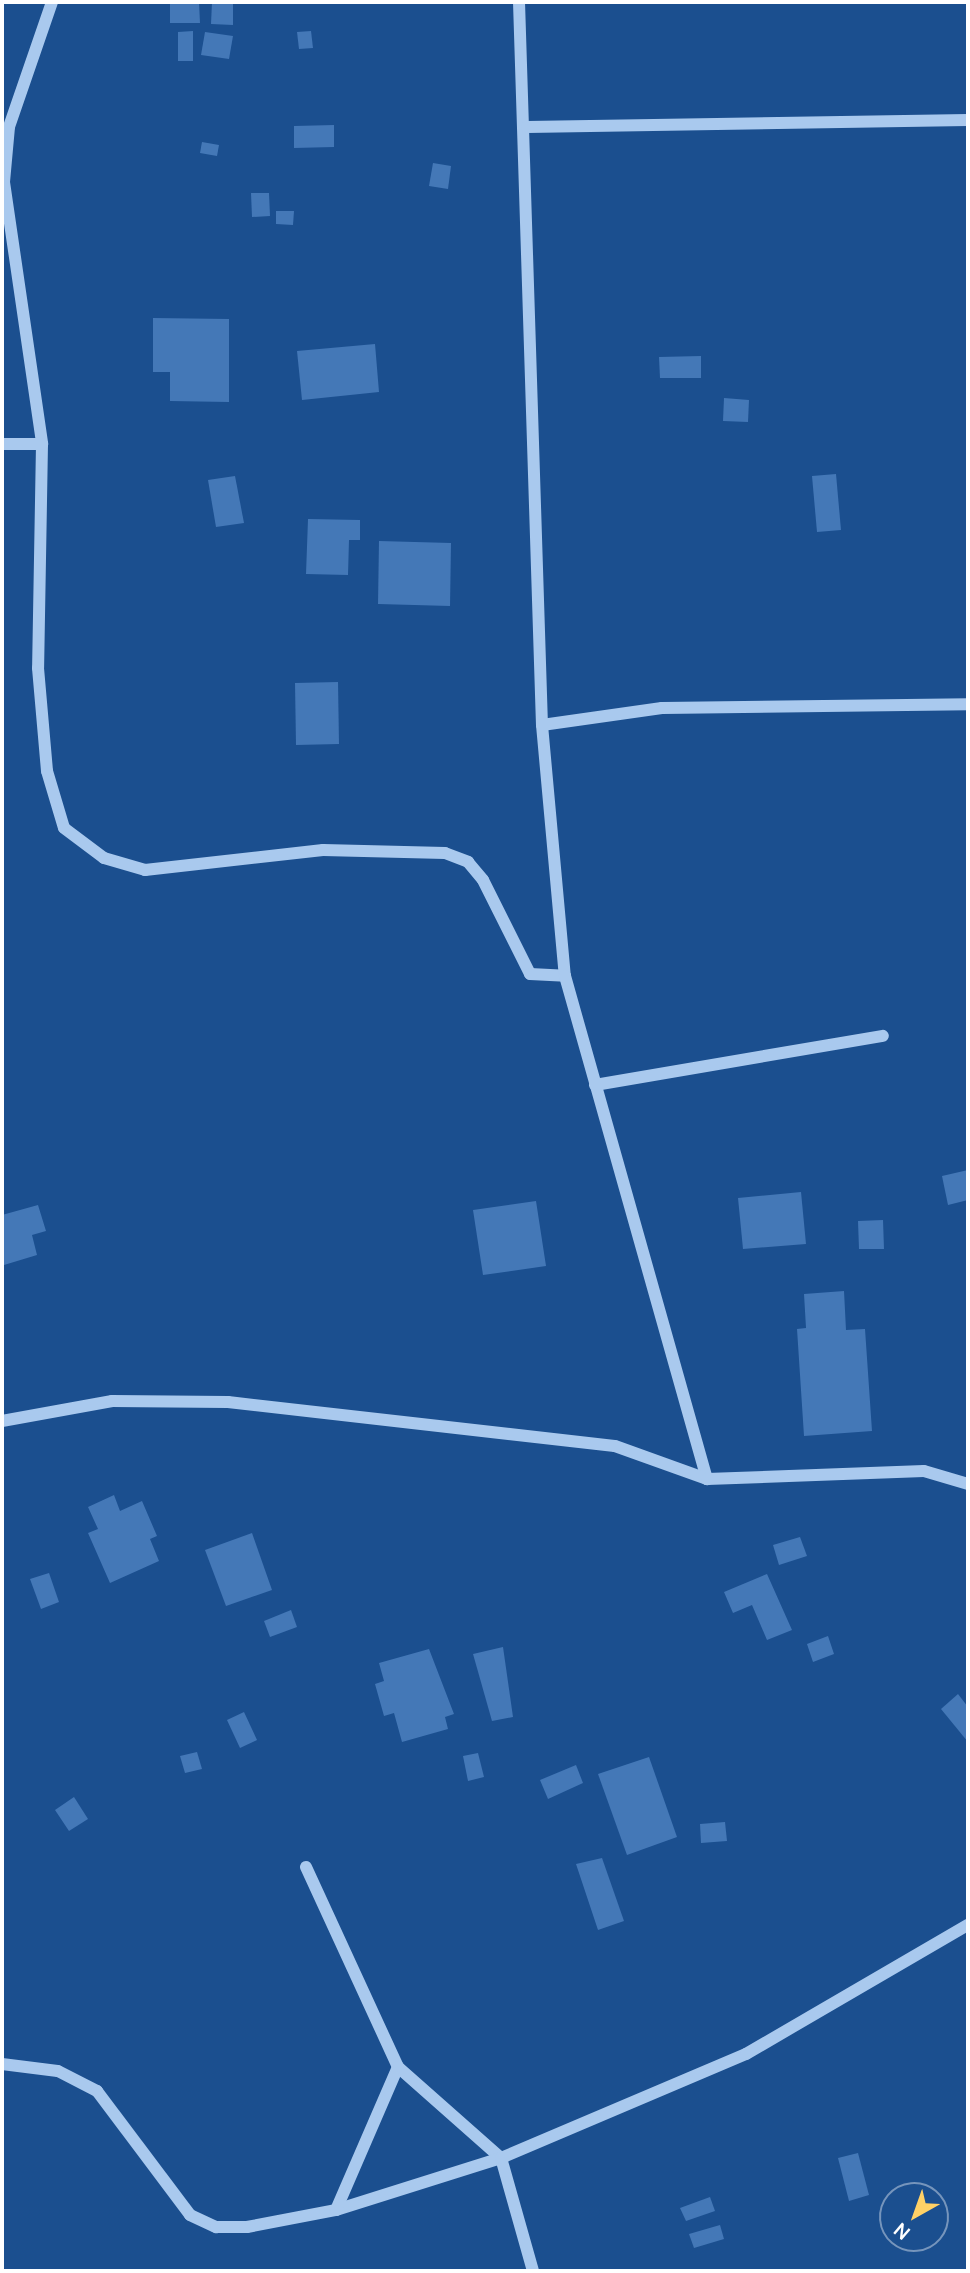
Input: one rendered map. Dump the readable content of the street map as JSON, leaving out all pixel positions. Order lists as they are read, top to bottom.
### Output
{
  "north": "bottom left"
}
